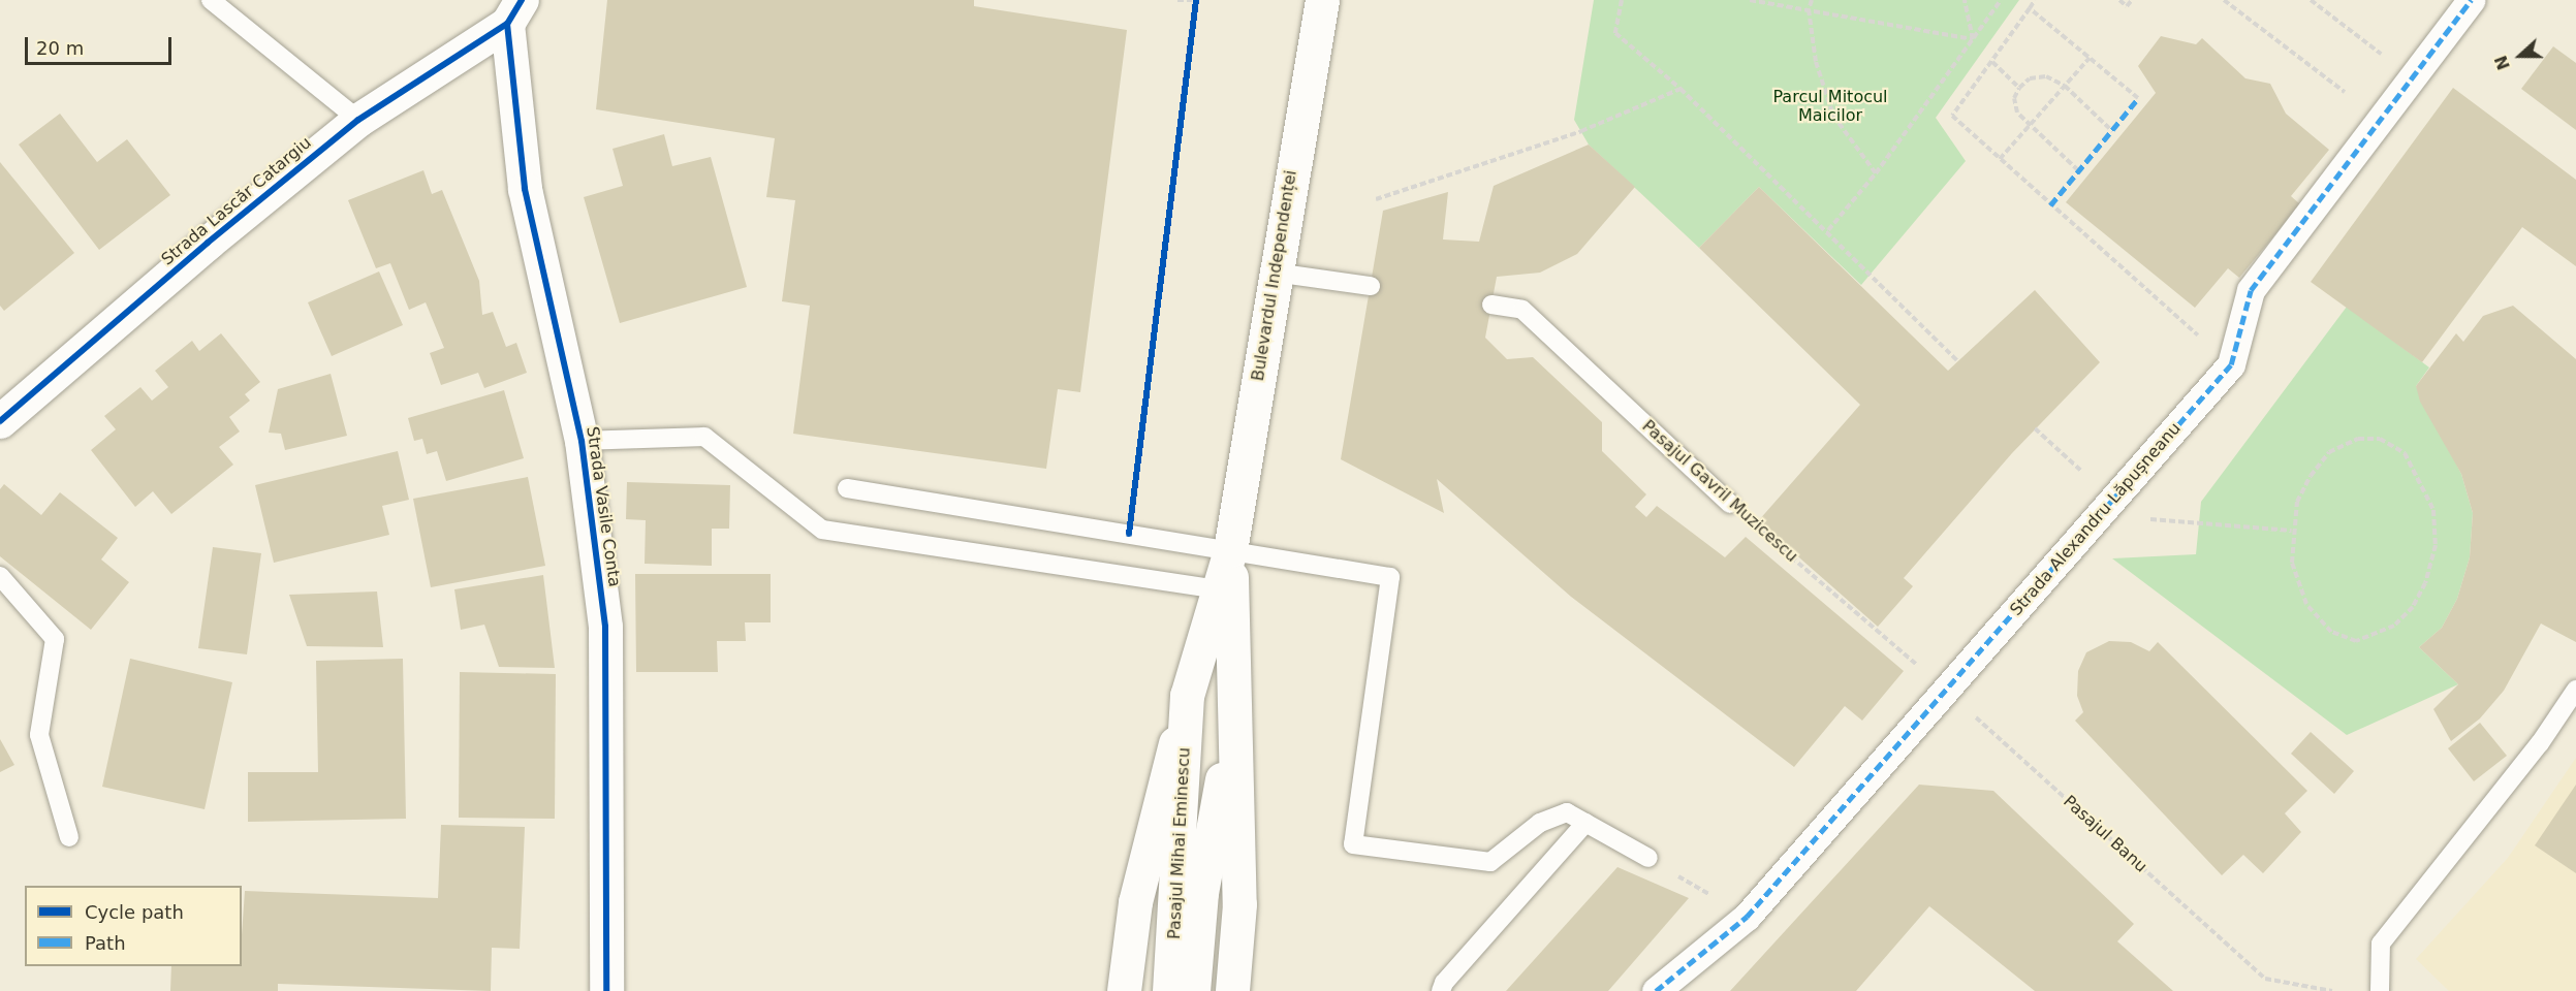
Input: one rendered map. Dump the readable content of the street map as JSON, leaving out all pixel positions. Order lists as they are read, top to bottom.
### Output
{
  "streets": {
    "main road": [
      "Strada Lascăr Catargiu",
      "Bulevardul Independenței",
      "Strada Vasile Conta",
      "Pasajul Mihai Eminescu"
    ],
    "street": ["Strada Alexandru Lăpușneanu"],
    "lane": ["Pasajul Gavril Muzicescu"],
    "path": ["Pasajul Banu"]
  },
  "crossings": [
    ["Strada Lascăr Catargiu", "Strada Vasile Conta"],
    ["Bulevardul Independenței", "Pasajul Mihai Eminescu"],
    ["Pasajul Gavril Muzicescu", "Strada Alexandru Lăpușneanu"],
    ["Pasajul Gavril Muzicescu", "Pasajul Banu"],
    ["Strada Alexandru Lăpușneanu", "Pasajul Banu"]
  ],
  "parks": ["Parcul Mitocul Maicilor"],
  "legend": ["Cycle path", "Path"],
  "scale_bar": "20 m",
  "north": "left"
}
